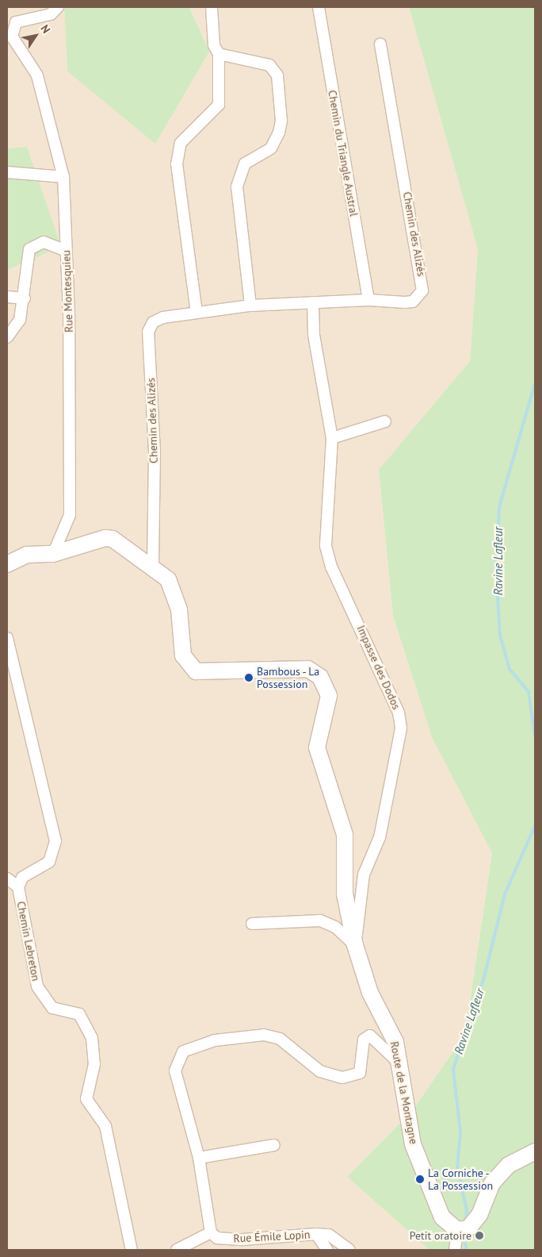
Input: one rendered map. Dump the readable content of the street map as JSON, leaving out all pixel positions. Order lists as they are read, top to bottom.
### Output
{
  "streets": {
    "main road": ["Route de la Montagne"],
    "street": [
      "Chemin du Triangle Austral",
      "Chemin des Alizés",
      "Rue Montesquieu",
      "Impasse des Dodos",
      "Chemin Lebreton",
      "Rue Émile Lopin"
    ]
  },
  "crossings": [
    ["Chemin du Triangle Austral", "Chemin des Alizés"],
    ["Chemin des Alizés", "Impasse des Dodos"],
    ["Chemin des Alizés", "Route de la Montagne"],
    ["Rue Montesquieu", "Route de la Montagne"],
    ["Impasse des Dodos", "Route de la Montagne"]
  ],
  "water": ["Ravine Lafleur"],
  "places": ["Bambous - La Possession", "La Corniche - La Possession", "Petit oratoire"],
  "north": "top right"
}
